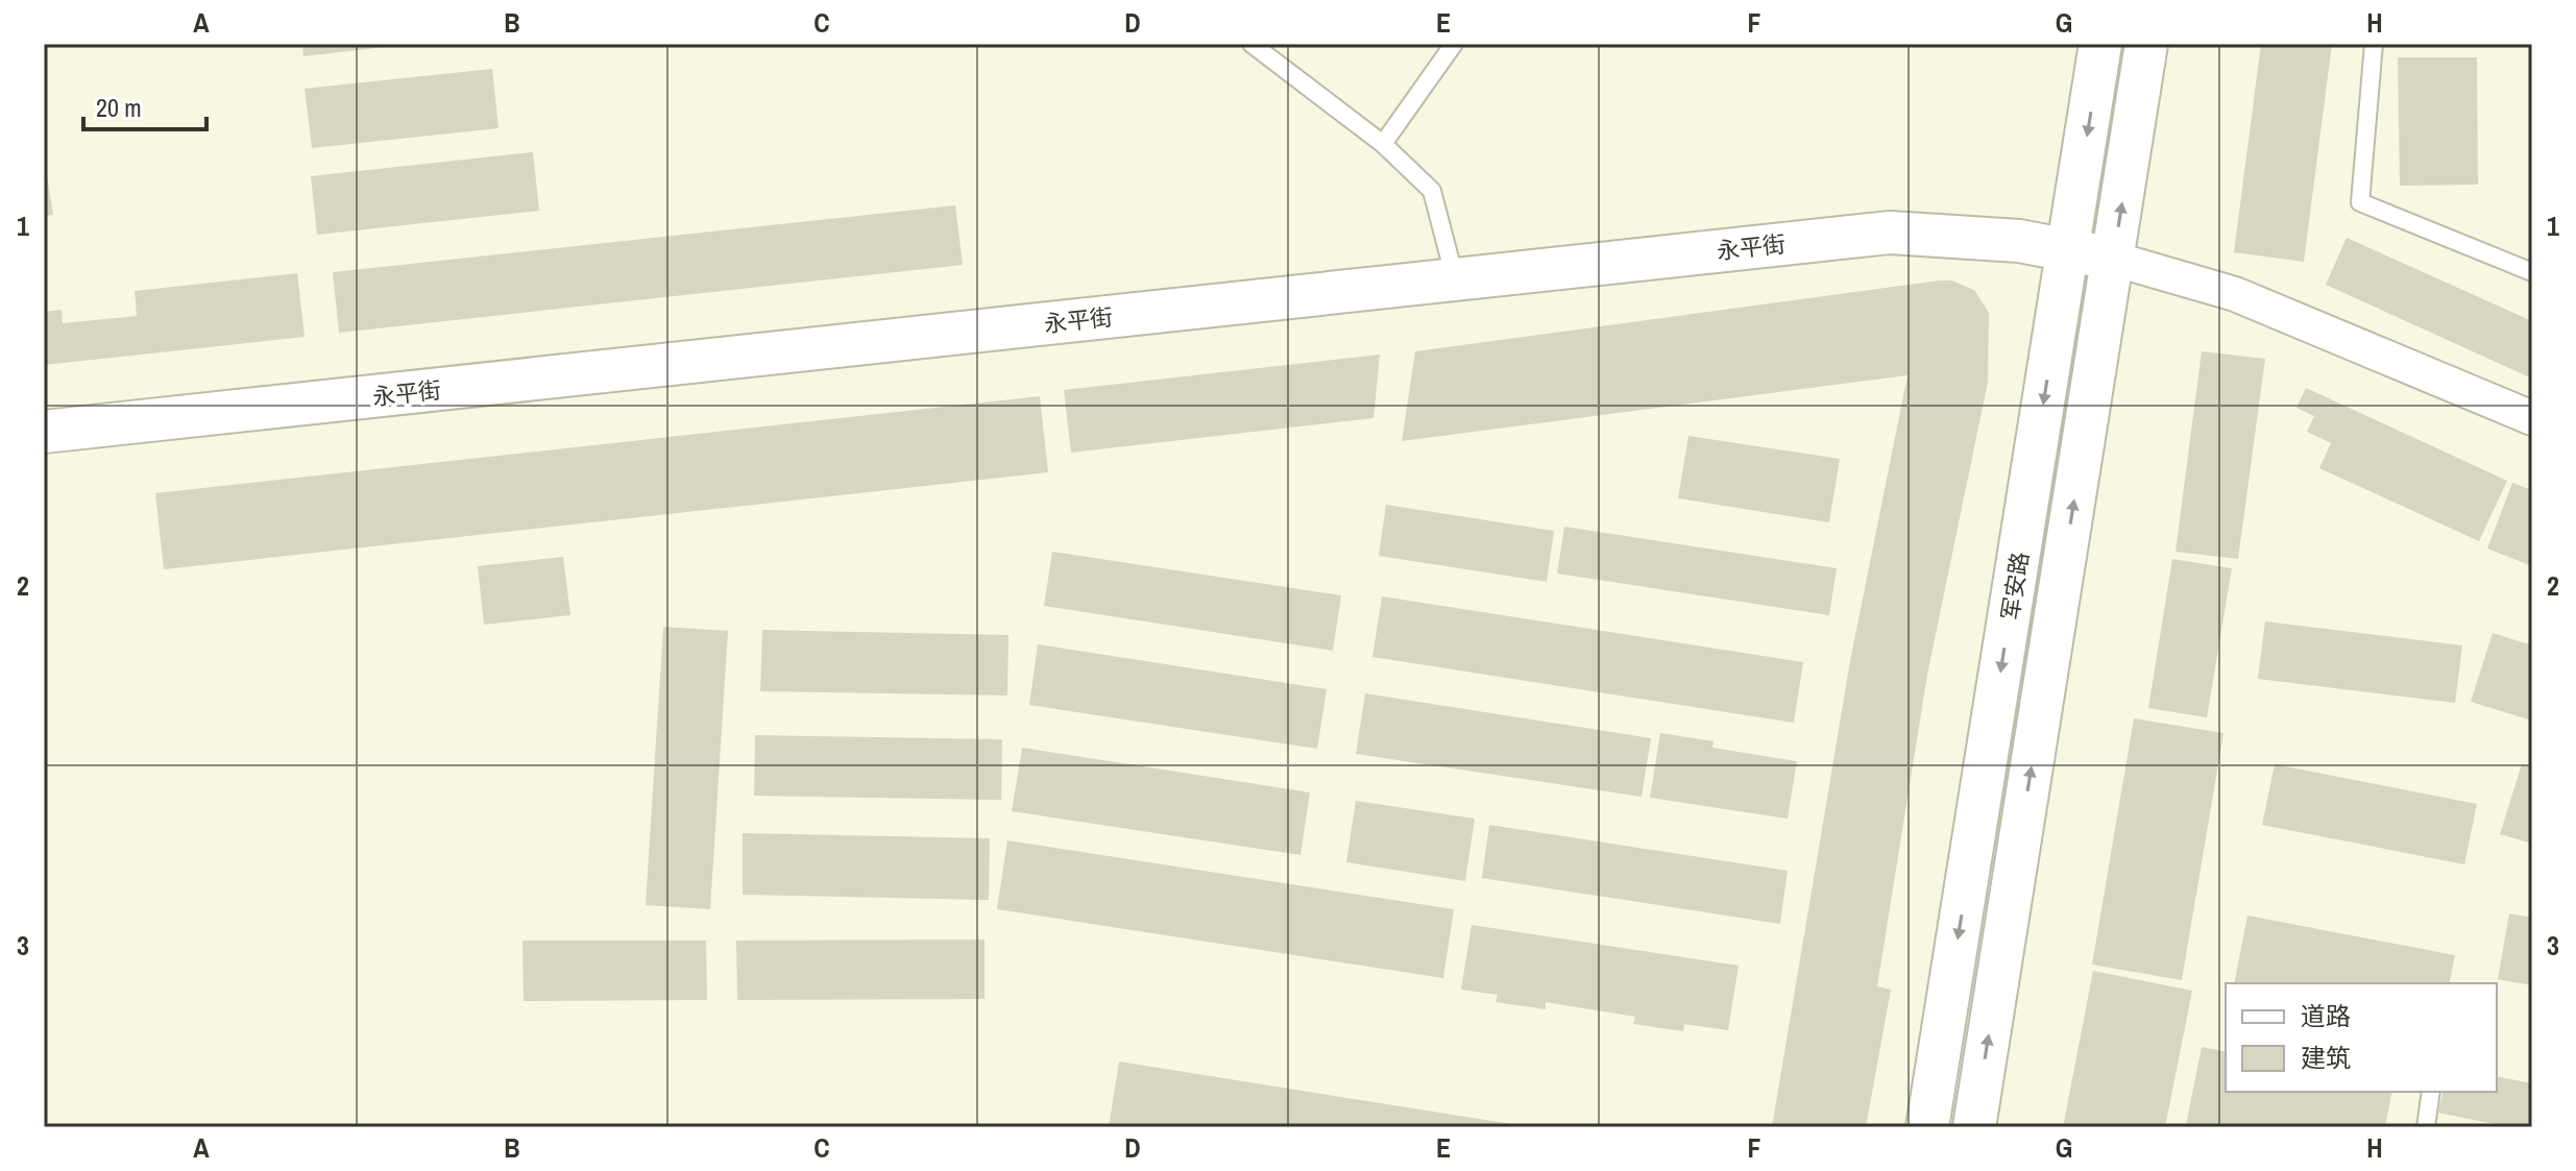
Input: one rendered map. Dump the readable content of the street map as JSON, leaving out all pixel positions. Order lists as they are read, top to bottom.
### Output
{
  "streets": {
    "street": ["永平街", "军安路"]
  },
  "crossings": [
    ["永平街", "军安路"]
  ],
  "legend": ["道路", "建筑"],
  "scale_bar": "20 m",
  "grid": {
    "columns": [
      "A",
      "B",
      "C",
      "D",
      "E",
      "F",
      "G",
      "H"
    ],
    "rows": ["1", "2", "3"]
  }
}
